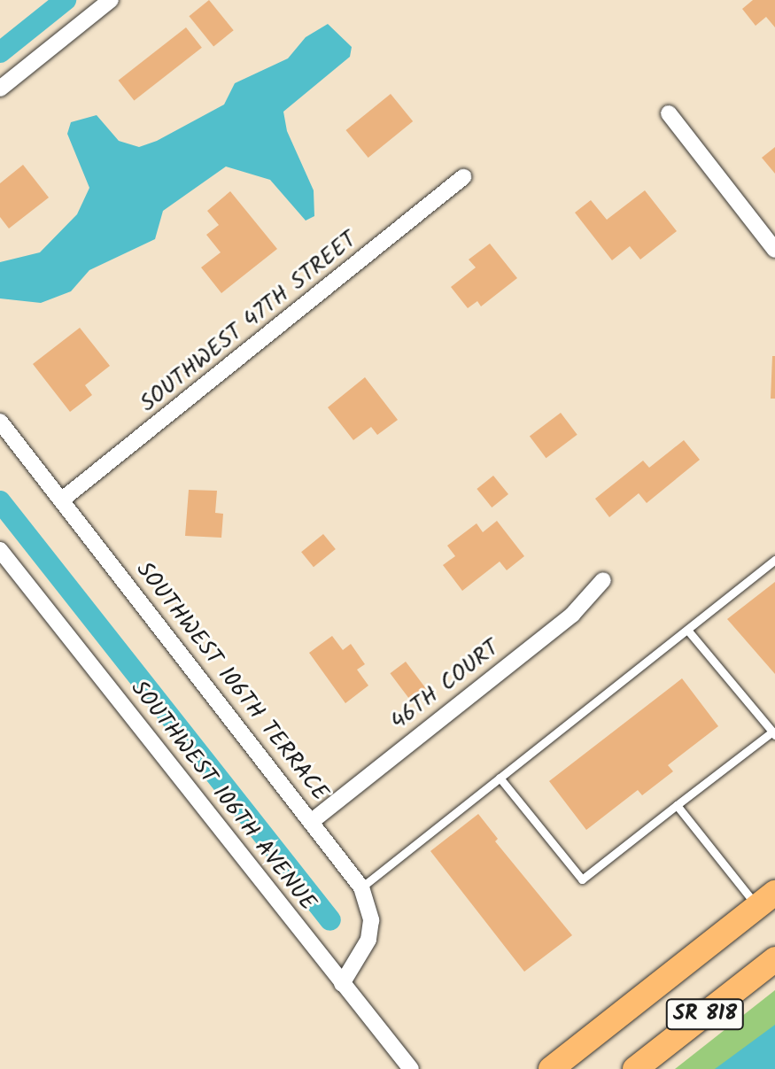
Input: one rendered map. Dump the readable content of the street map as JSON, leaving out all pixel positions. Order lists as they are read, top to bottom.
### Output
{
  "streets": {
    "main road": ["SR 818"],
    "street": [
      "SOUTHWEST 47TH STREET",
      "SOUTHWEST 106TH TERRACE",
      "46TH COURT",
      "SOUTHWEST 106TH AVENUE"
    ]
  },
  "crossings": [
    ["SOUTHWEST 47TH STREET", "SOUTHWEST 106TH TERRACE"],
    ["SOUTHWEST 106TH TERRACE", "46TH COURT"],
    ["SOUTHWEST 106TH TERRACE", "SOUTHWEST 106TH AVENUE"]
  ]
}
